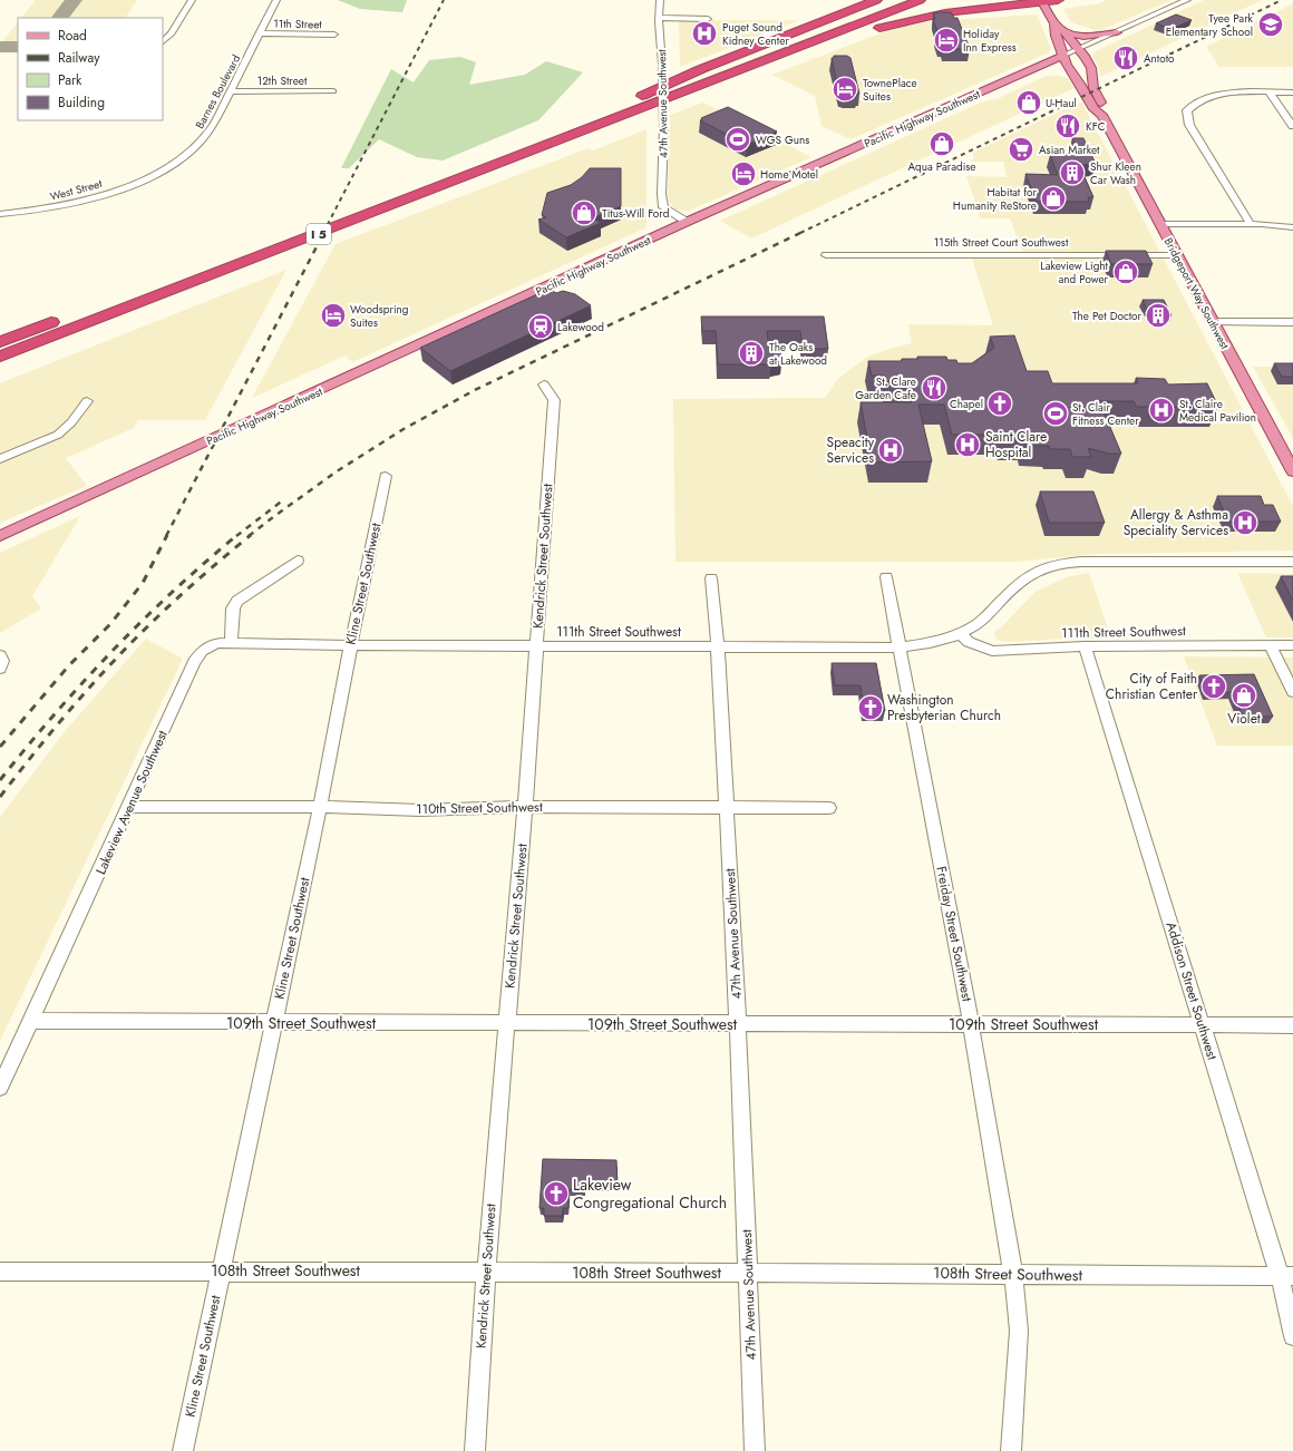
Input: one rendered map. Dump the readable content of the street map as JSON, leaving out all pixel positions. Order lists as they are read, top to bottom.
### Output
{
  "streets": {
    "highway": ["I 5"],
    "main road": ["Pacific Highway Southwest", "Bridgeport Way Southwest"],
    "street": [
      "11th Street",
      "12th Street",
      "Barnes Boulevard",
      "47th Avenue Southwest",
      "West Street",
      "115th Street Court Southwest",
      "Kendrick Street Southwest",
      "Kline Street Southwest",
      "111th Street Southwest",
      "Lakeview Avenue Southwest",
      "110th Street Southwest",
      "Freiday Street Southwest",
      "Addison Street Southwest",
      "109th Street Southwest",
      "108th Street Southwest"
    ]
  },
  "crossings": [
    ["11th Street", "Barnes Boulevard"],
    ["12th Street", "Barnes Boulevard"],
    ["Barnes Boulevard", "West Street"],
    ["47th Avenue Southwest", "Pacific Highway Southwest"],
    ["47th Avenue Southwest", "111th Street Southwest"],
    ["47th Avenue Southwest", "110th Street Southwest"],
    ["47th Avenue Southwest", "109th Street Southwest"],
    ["47th Avenue Southwest", "108th Street Southwest"],
    ["Pacific Highway Southwest", "Bridgeport Way Southwest"],
    ["115th Street Court Southwest", "Bridgeport Way Southwest"],
    ["Kendrick Street Southwest", "111th Street Southwest"],
    ["Kendrick Street Southwest", "110th Street Southwest"],
    ["Kendrick Street Southwest", "109th Street Southwest"],
    ["Kendrick Street Southwest", "108th Street Southwest"],
    ["Kline Street Southwest", "111th Street Southwest"],
    ["Kline Street Southwest", "110th Street Southwest"],
    ["Kline Street Southwest", "109th Street Southwest"],
    ["Kline Street Southwest", "108th Street Southwest"],
    ["111th Street Southwest", "Lakeview Avenue Southwest"],
    ["111th Street Southwest", "Freiday Street Southwest"],
    ["111th Street Southwest", "Addison Street Southwest"],
    ["Lakeview Avenue Southwest", "110th Street Southwest"],
    ["Lakeview Avenue Southwest", "109th Street Southwest"],
    ["Freiday Street Southwest", "109th Street Southwest"],
    ["Freiday Street Southwest", "108th Street Southwest"],
    ["Addison Street Southwest", "109th Street Southwest"],
    ["Addison Street Southwest", "108th Street Southwest"]
  ],
  "places": {
    "school or university": ["Tyee Park Elementary School"],
    "hospital": [
      "Puget Sound Kidney Center",
      "St. Claire Medical Pavilion",
      "Saint Clare Hospital",
      "Speacity Services",
      "Allergy & Asthma Speciality Services"
    ],
    "hotel": [
      "Holiday Inn Express",
      "TownePlace Suites",
      "Home Motel",
      "Woodspring Suites"
    ],
    "restaurant": ["Antoto", "KFC", "St. Clare Garden Cafe"],
    "shop": [
      "U-Haul",
      "Aqua Paradise",
      "Habitat for Humanity ReStore",
      "Titus-Will Ford",
      "Lakeview Light and Power",
      "Violet"
    ],
    "sports": ["WGS Guns", "St. Clair Fitness Center"],
    "supermarket": ["Asian Market"],
    "building": ["Shur Kleen Car Wash", "The Pet Doctor", "The Oaks at Lakewood"],
    "station": ["Lakewood"],
    "church": [
      "Chapel",
      "City of Faith Christian Center",
      "Washington Presbyterian Church",
      "Lakeview Congregational Church"
    ]
  },
  "legend": [
    "Road",
    "Railway",
    "Park",
    "Building"
  ]
}
